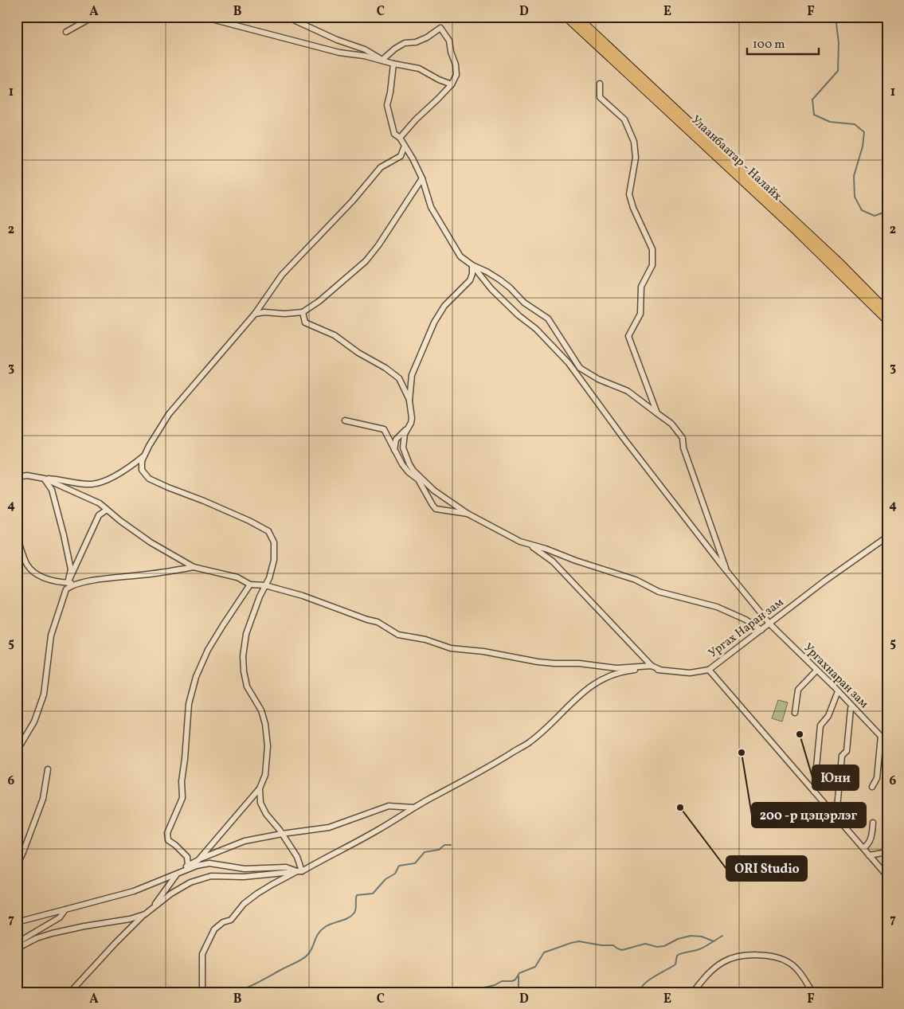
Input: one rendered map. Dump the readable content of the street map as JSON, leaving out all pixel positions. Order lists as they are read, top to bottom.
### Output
{
  "streets": {
    "highway": ["Улаанбаатар - Налайх"],
    "street": ["Ургах Наран зам", "Ургахнаран зам"]
  },
  "crossings": [
    ["Ургах Наран зам", "Ургахнаран зам"]
  ],
  "places": ["Юни", "200 -р цэцэрлэг", "ORI Studio"],
  "scale_bar": "100 m",
  "grid": {
    "columns": [
      "A",
      "B",
      "C",
      "D",
      "E",
      "F"
    ],
    "rows": [
      "1",
      "2",
      "3",
      "4",
      "5",
      "6",
      "7"
    ]
  }
}
